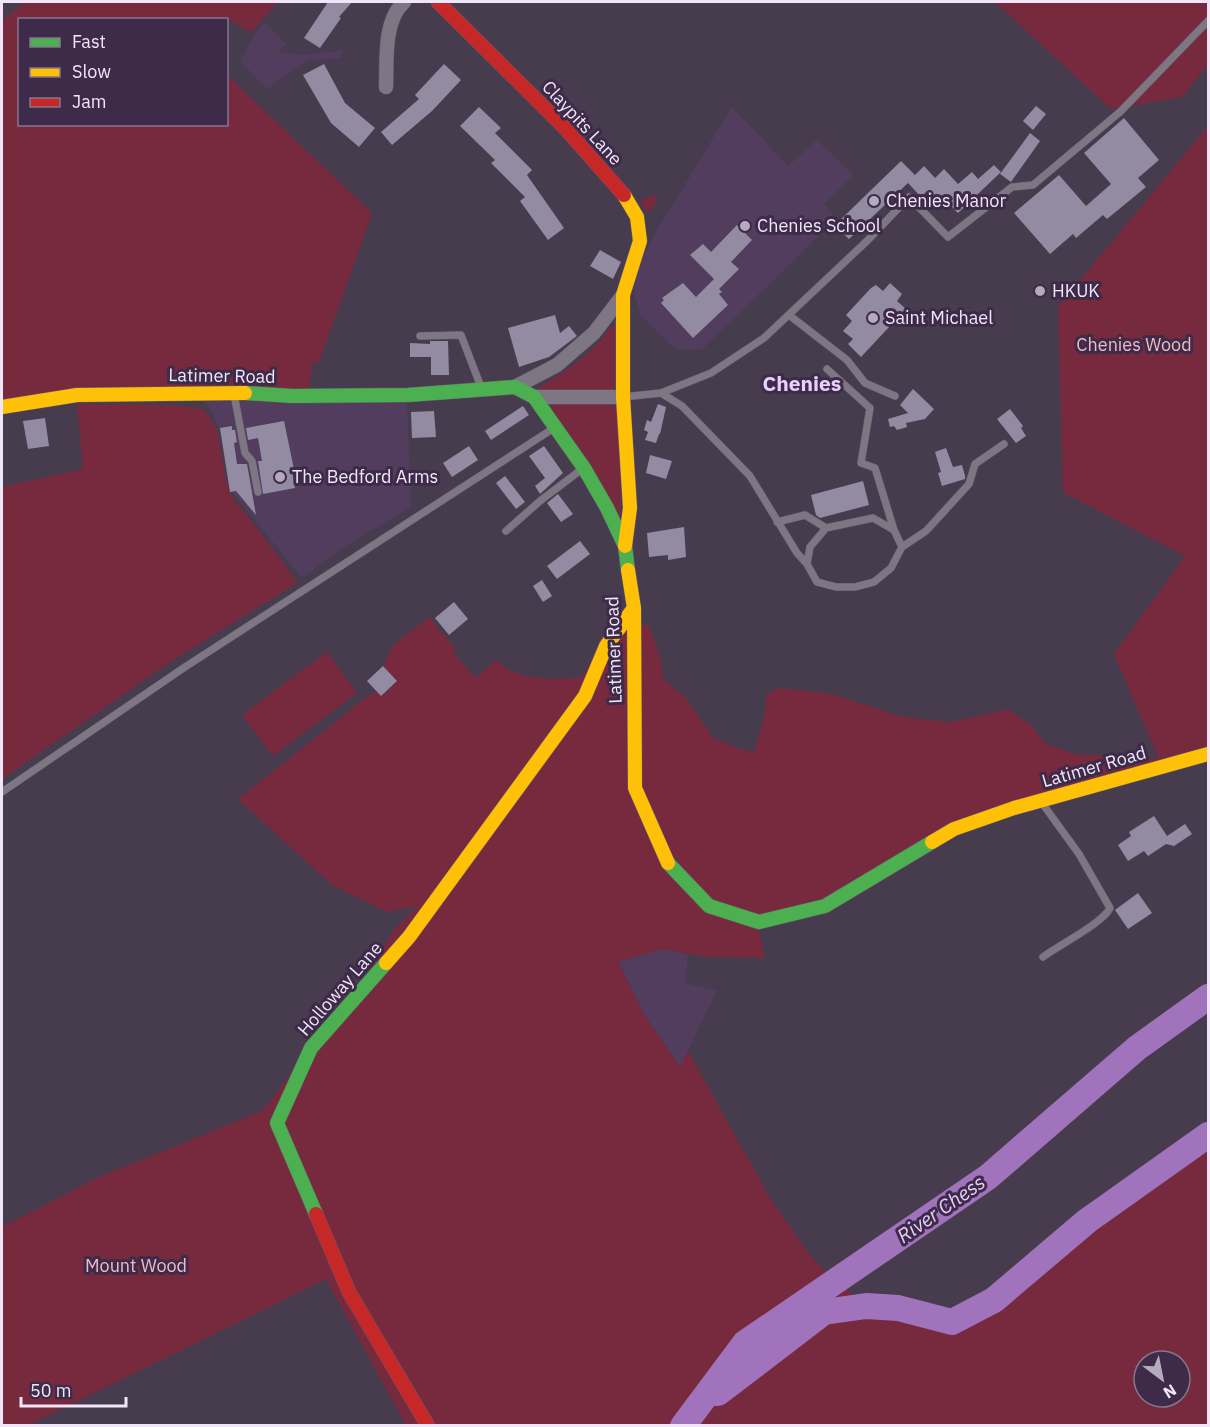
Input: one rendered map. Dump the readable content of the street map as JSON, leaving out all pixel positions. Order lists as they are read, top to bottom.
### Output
{
  "streets": {
    "street": ["Claypits Lane", "Latimer Road", "Holloway Lane"]
  },
  "crossings": [
    ["Claypits Lane", "Latimer Road"],
    ["Latimer Road", "Holloway Lane"]
  ],
  "districts": ["Chenies"],
  "water": ["River Chess"],
  "parks": ["Chenies Wood", "Mount Wood"],
  "places": [
    "Chenies Manor",
    "Chenies School",
    "HKUK",
    "Saint Michael",
    "The Bedford Arms"
  ],
  "legend": ["Fast", "Slow", "Jam"],
  "scale_bar": "50 m",
  "north": "bottom right"
}
